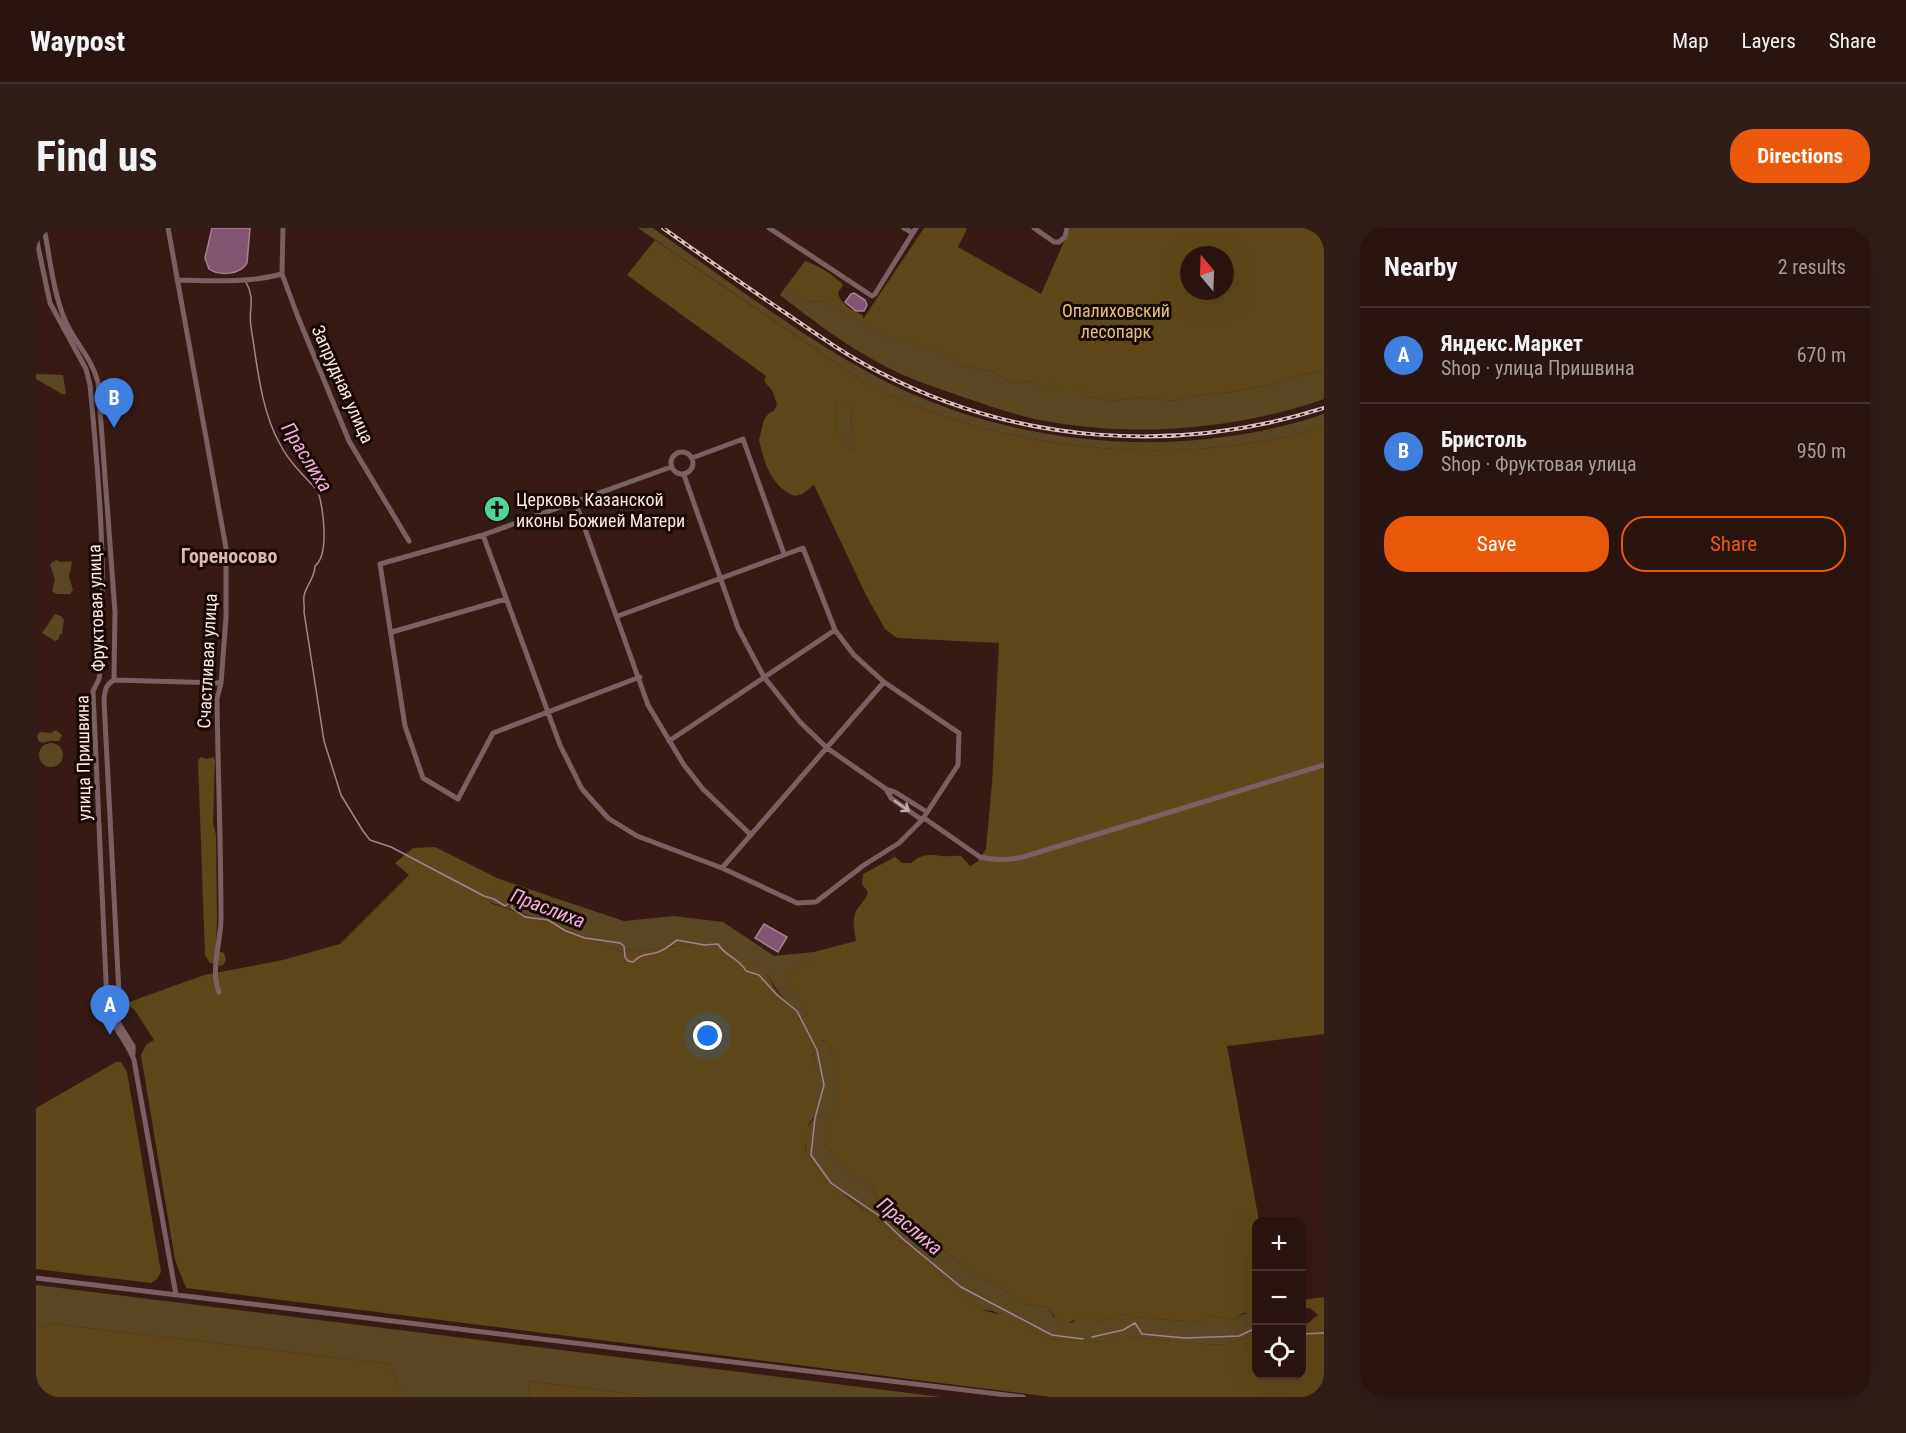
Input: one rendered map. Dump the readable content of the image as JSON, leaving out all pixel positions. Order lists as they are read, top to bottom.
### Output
{
  "streets": {
    "street": [
      "Запрудная улица",
      "Фруктовая улица",
      "Счастливая улица",
      "улица Пришвина"
    ]
  },
  "districts": ["Гореносово"],
  "water": ["Праслиха"],
  "parks": ["Опалиховский лесопарк"],
  "places": {
    "church": ["Церковь Казанской иконы Божией Матери"]
  },
  "north": "top",
  "page": {
    "header": "Waypost",
    "nav": ["Map", "Layers", "Share"],
    "buttons": [
      "Directions",
      ["Save", "Share"]
    ],
    "title": "Find us",
    "heading": ["Nearby", "2 results"],
    "list": [
      {
        "mark": "A",
        "name": "Яндекс.Маркет",
        "note": "Shop · улица Пришвина",
        "value": "670 m"
      },
      {
        "mark": "B",
        "name": "Бристоль",
        "note": "Shop · Фруктовая улица",
        "value": "950 m"
      }
    ],
    "pins": ["B", "A"],
    "map_buttons": ["+", "−"]
  }
}
